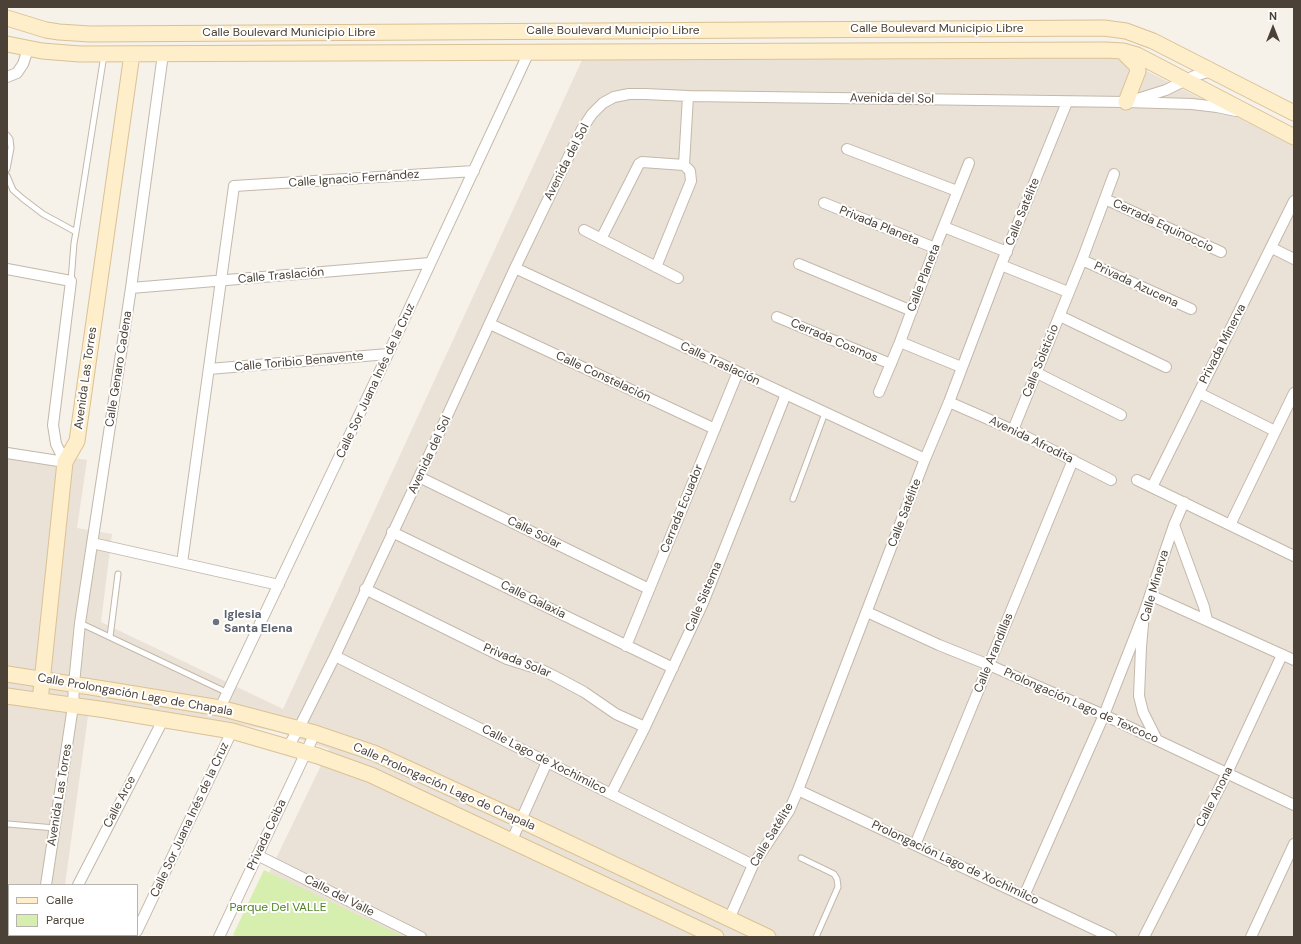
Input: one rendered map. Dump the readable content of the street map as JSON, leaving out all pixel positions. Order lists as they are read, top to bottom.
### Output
{
  "streets": {
    "main road": ["Calle Boulevard Municipio Libre", "Avenida Las Torres", "Calle Prolongación Lago de Chapala"],
    "street": [
      "Avenida del Sol",
      "Calle Ignacio Fernández",
      "Calle Satélite",
      "Privada Planeta",
      "Cerrada Equinoccio",
      "Calle Traslación",
      "Calle Planeta",
      "Privada Azucena",
      "Cerrada Cosmos",
      "Privada Minerva",
      "Calle Solsticio",
      "Calle Toribio Benavente",
      "Calle Genaro Cadena",
      "Calle Constelación",
      "Calle Sor Juana Inés de la Cruz",
      "Avenida Afrodita",
      "Cerrada Ecuador",
      "Calle Solar",
      "Calle Minerva",
      "Calle Sistema",
      "Calle Galaxia",
      "Calle Arandillas",
      "Privada Solar",
      "Prolongación Lago de Texcoco",
      "Calle Lago de Xochimilco",
      "Calle Anona",
      "Calle Arce",
      "Privada Ceiba",
      "Prolongación Lago de Xochimilco",
      "Calle del Valle"
    ]
  },
  "crossings": [
    ["Calle Boulevard Municipio Libre", "Avenida del Sol"],
    ["Calle Boulevard Municipio Libre", "Calle Genaro Cadena"],
    ["Calle Boulevard Municipio Libre", "Avenida Las Torres"],
    ["Calle Boulevard Municipio Libre", "Calle Sor Juana Inés de la Cruz"],
    ["Avenida del Sol", "Calle Satélite"],
    ["Avenida del Sol", "Calle Traslación"],
    ["Avenida del Sol", "Calle Constelación"],
    ["Avenida del Sol", "Calle Solar"],
    ["Avenida del Sol", "Calle Galaxia"],
    ["Avenida del Sol", "Privada Solar"],
    ["Avenida del Sol", "Calle Prolongación Lago de Chapala"],
    ["Avenida del Sol", "Calle Lago de Xochimilco"],
    ["Calle Ignacio Fernández", "Calle Traslación"],
    ["Calle Ignacio Fernández", "Calle Sor Juana Inés de la Cruz"],
    ["Calle Satélite", "Calle Traslación"],
    ["Calle Satélite", "Avenida Afrodita"],
    ["Calle Satélite", "Calle Prolongación Lago de Chapala"],
    ["Calle Satélite", "Prolongación Lago de Texcoco"],
    ["Calle Satélite", "Calle Lago de Xochimilco"],
    ["Calle Satélite", "Prolongación Lago de Xochimilco"],
    ["Privada Planeta", "Calle Planeta"],
    ["Cerrada Equinoccio", "Calle Solsticio"],
    ["Calle Traslación", "Calle Genaro Cadena"],
    ["Calle Traslación", "Calle Sor Juana Inés de la Cruz"],
    ["Calle Traslación", "Cerrada Ecuador"],
    ["Calle Traslación", "Calle Sistema"],
    ["Calle Planeta", "Cerrada Cosmos"],
    ["Privada Azucena", "Calle Solsticio"],
    ["Calle Solsticio", "Avenida Afrodita"],
    ["Calle Toribio Benavente", "Calle Sor Juana Inés de la Cruz"],
    ["Calle Genaro Cadena", "Avenida Las Torres"],
    ["Calle Genaro Cadena", "Calle Prolongación Lago de Chapala"],
    ["Calle Constelación", "Cerrada Ecuador"],
    ["Avenida Las Torres", "Calle Prolongación Lago de Chapala"],
    ["Calle Sor Juana Inés de la Cruz", "Calle Prolongación Lago de Chapala"],
    ["Avenida Afrodita", "Calle Arandillas"],
    ["Cerrada Ecuador", "Calle Solar"],
    ["Cerrada Ecuador", "Calle Galaxia"],
    ["Calle Minerva", "Prolongación Lago de Texcoco"],
    ["Calle Sistema", "Calle Galaxia"],
    ["Calle Sistema", "Privada Solar"],
    ["Calle Sistema", "Calle Lago de Xochimilco"],
    ["Calle Arandillas", "Prolongación Lago de Texcoco"],
    ["Calle Arandillas", "Prolongación Lago de Xochimilco"],
    ["Calle Prolongación Lago de Chapala", "Calle Arce"],
    ["Calle Prolongación Lago de Chapala", "Privada Ceiba"],
    ["Prolongación Lago de Texcoco", "Calle Anona"],
    ["Privada Ceiba", "Calle del Valle"]
  ],
  "parks": ["Parque Del VALLE"],
  "places": ["Iglesia Santa Elena"],
  "legend": ["Calle", "Parque"],
  "north": "top"
}
